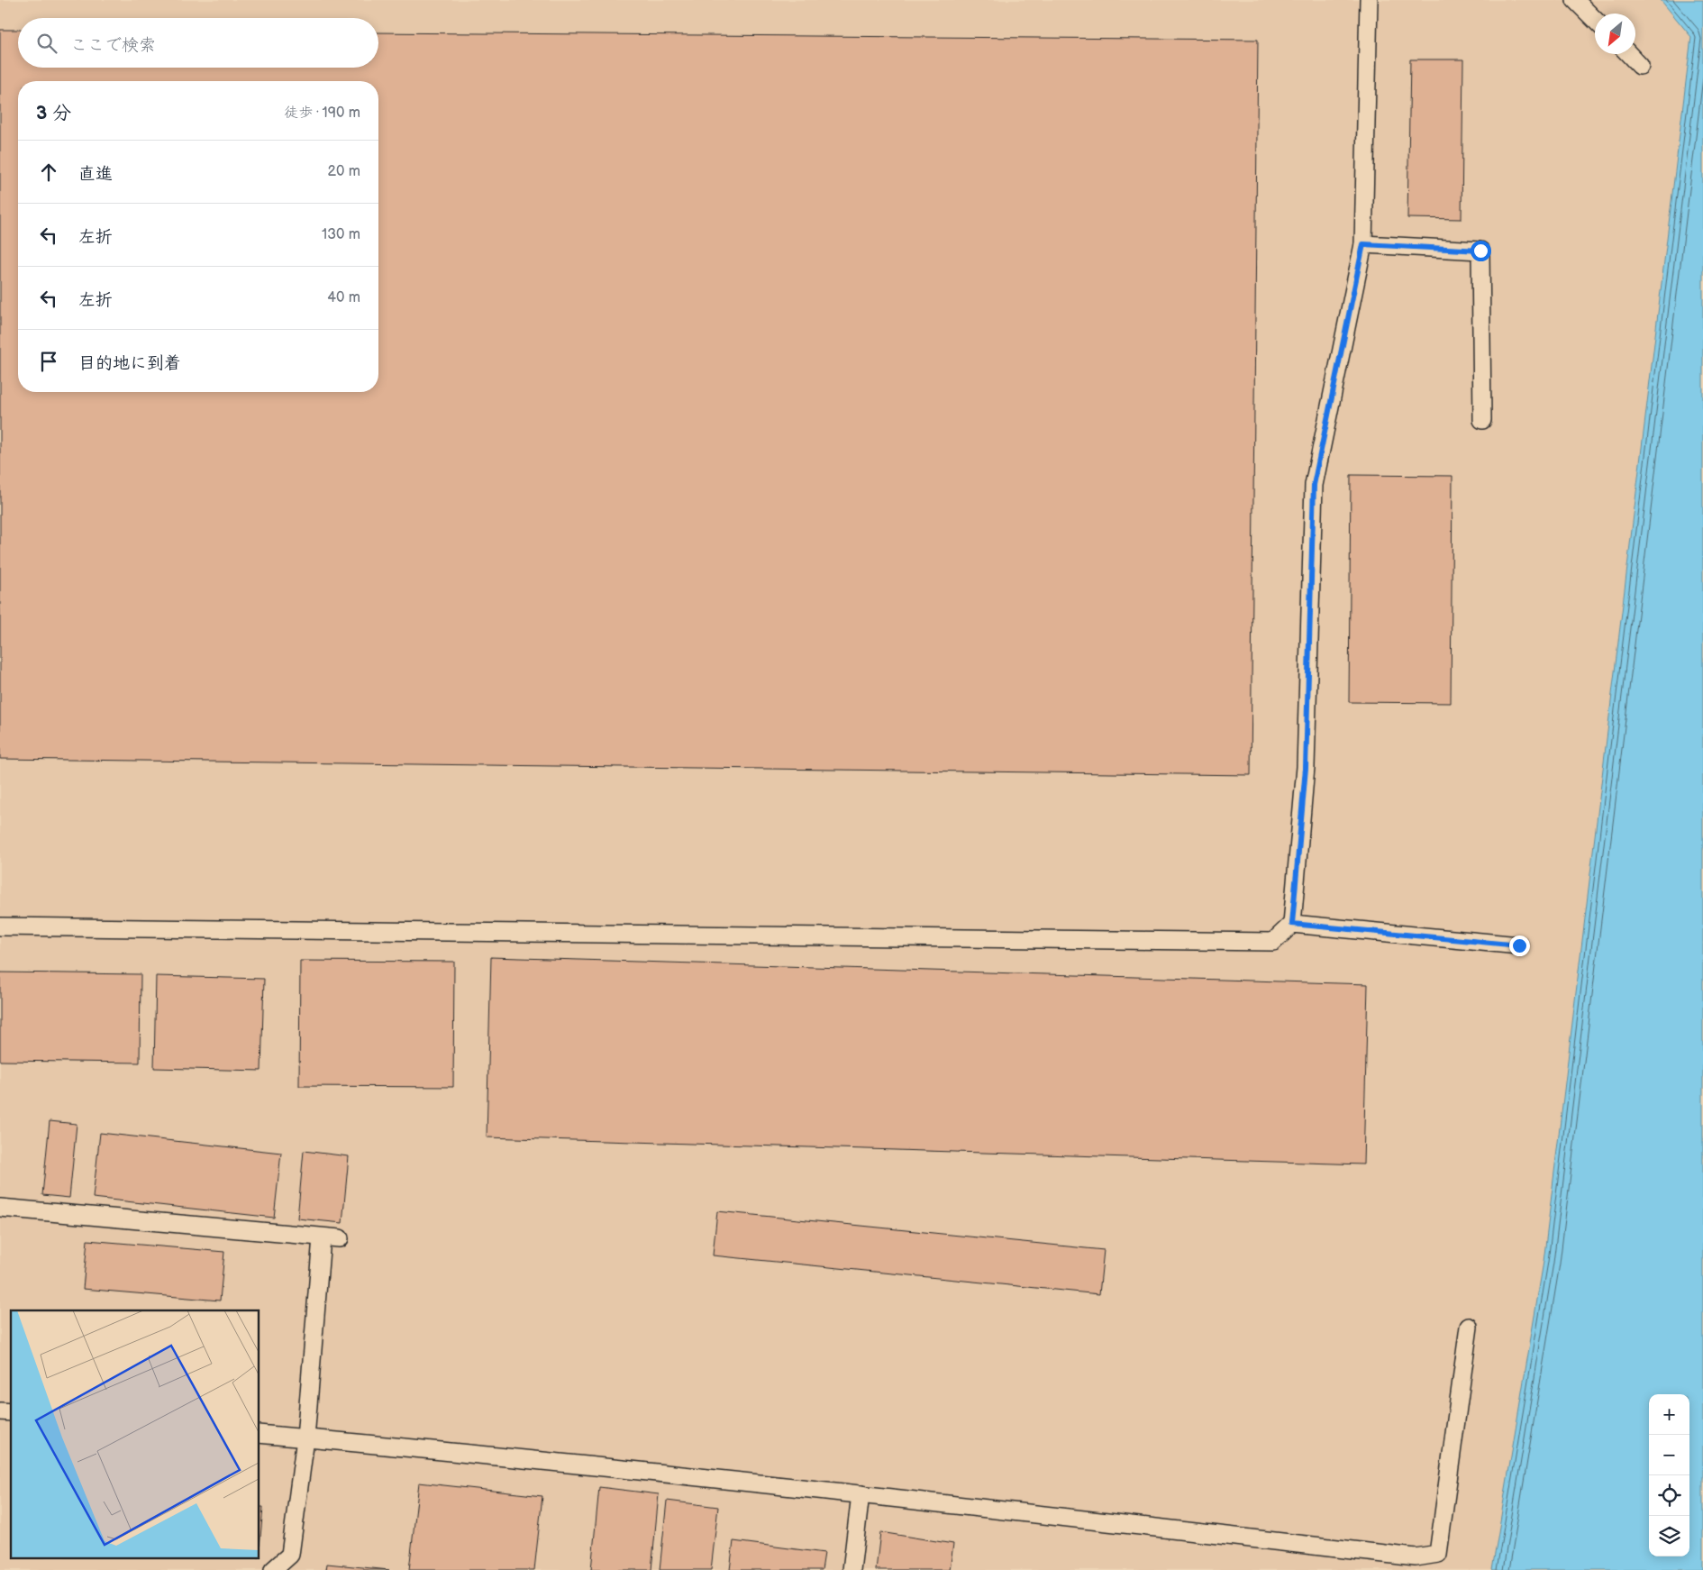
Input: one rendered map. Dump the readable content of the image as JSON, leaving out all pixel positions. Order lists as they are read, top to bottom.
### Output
{
  "north": "bottom left",
  "page": {
    "search": "ここで検索",
    "heading": ["3 分", "徒歩 · 190 m"],
    "list": [
      ["直進", "20 m"],
      ["左折", "130 m"],
      ["左折", "40 m"],
      "目的地に到着"
    ],
    "map_buttons": ["+", "−"]
  }
}
